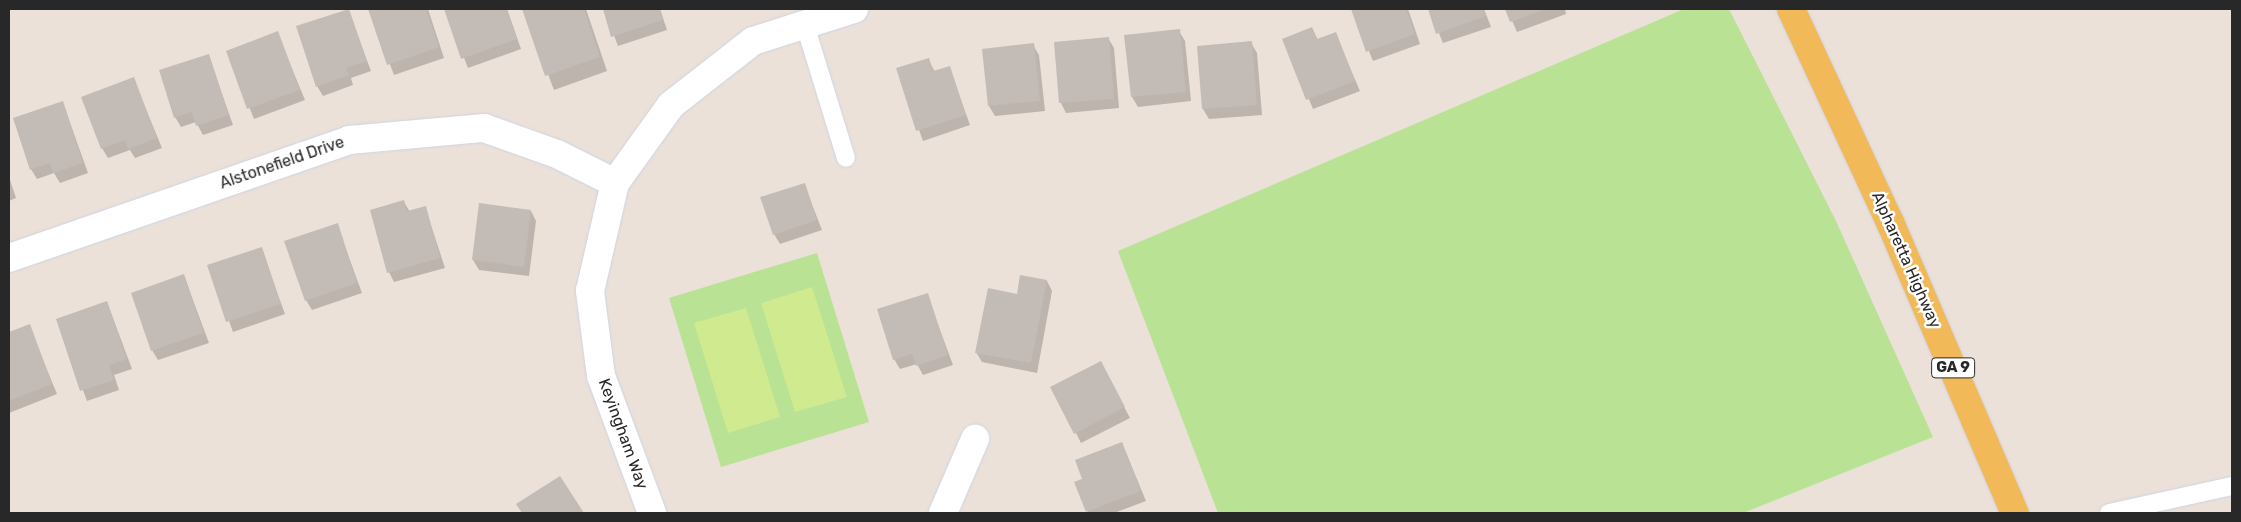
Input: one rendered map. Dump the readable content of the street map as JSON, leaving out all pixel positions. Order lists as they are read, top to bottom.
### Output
{
  "streets": {
    "main road": ["Alpharetta Highway", "GA 9"],
    "street": ["Alstonefield Drive", "Keyingham Way"]
  },
  "crossings": [
    ["Alstonefield Drive", "Keyingham Way"]
  ]
}
